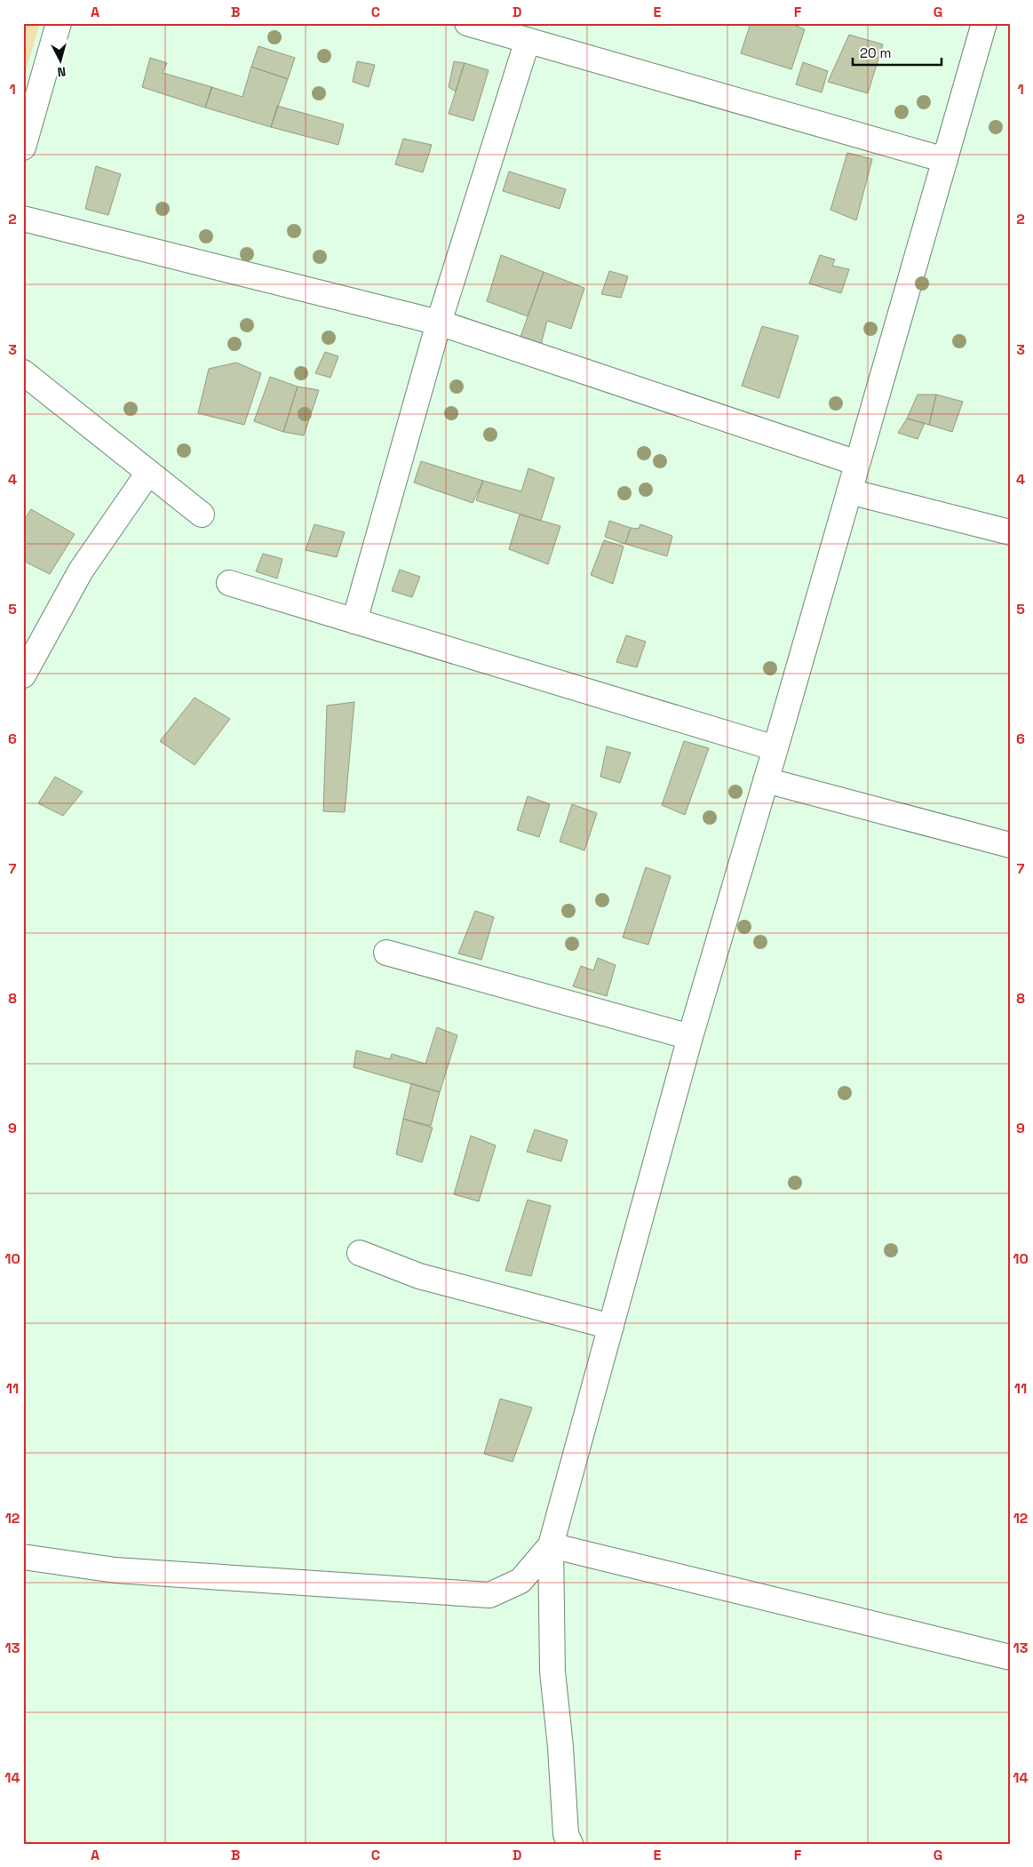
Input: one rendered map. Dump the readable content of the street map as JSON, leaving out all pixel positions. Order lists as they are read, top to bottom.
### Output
{
  "scale_bar": "20 m",
  "north": "bottom",
  "grid": {
    "columns": [
      "A",
      "B",
      "C",
      "D",
      "E",
      "F",
      "G"
    ],
    "rows": [
      "1",
      "2",
      "3",
      "4",
      "5",
      "6",
      "7",
      "8",
      "9",
      "10",
      "11",
      "12",
      "13",
      "14"
    ]
  }
}
